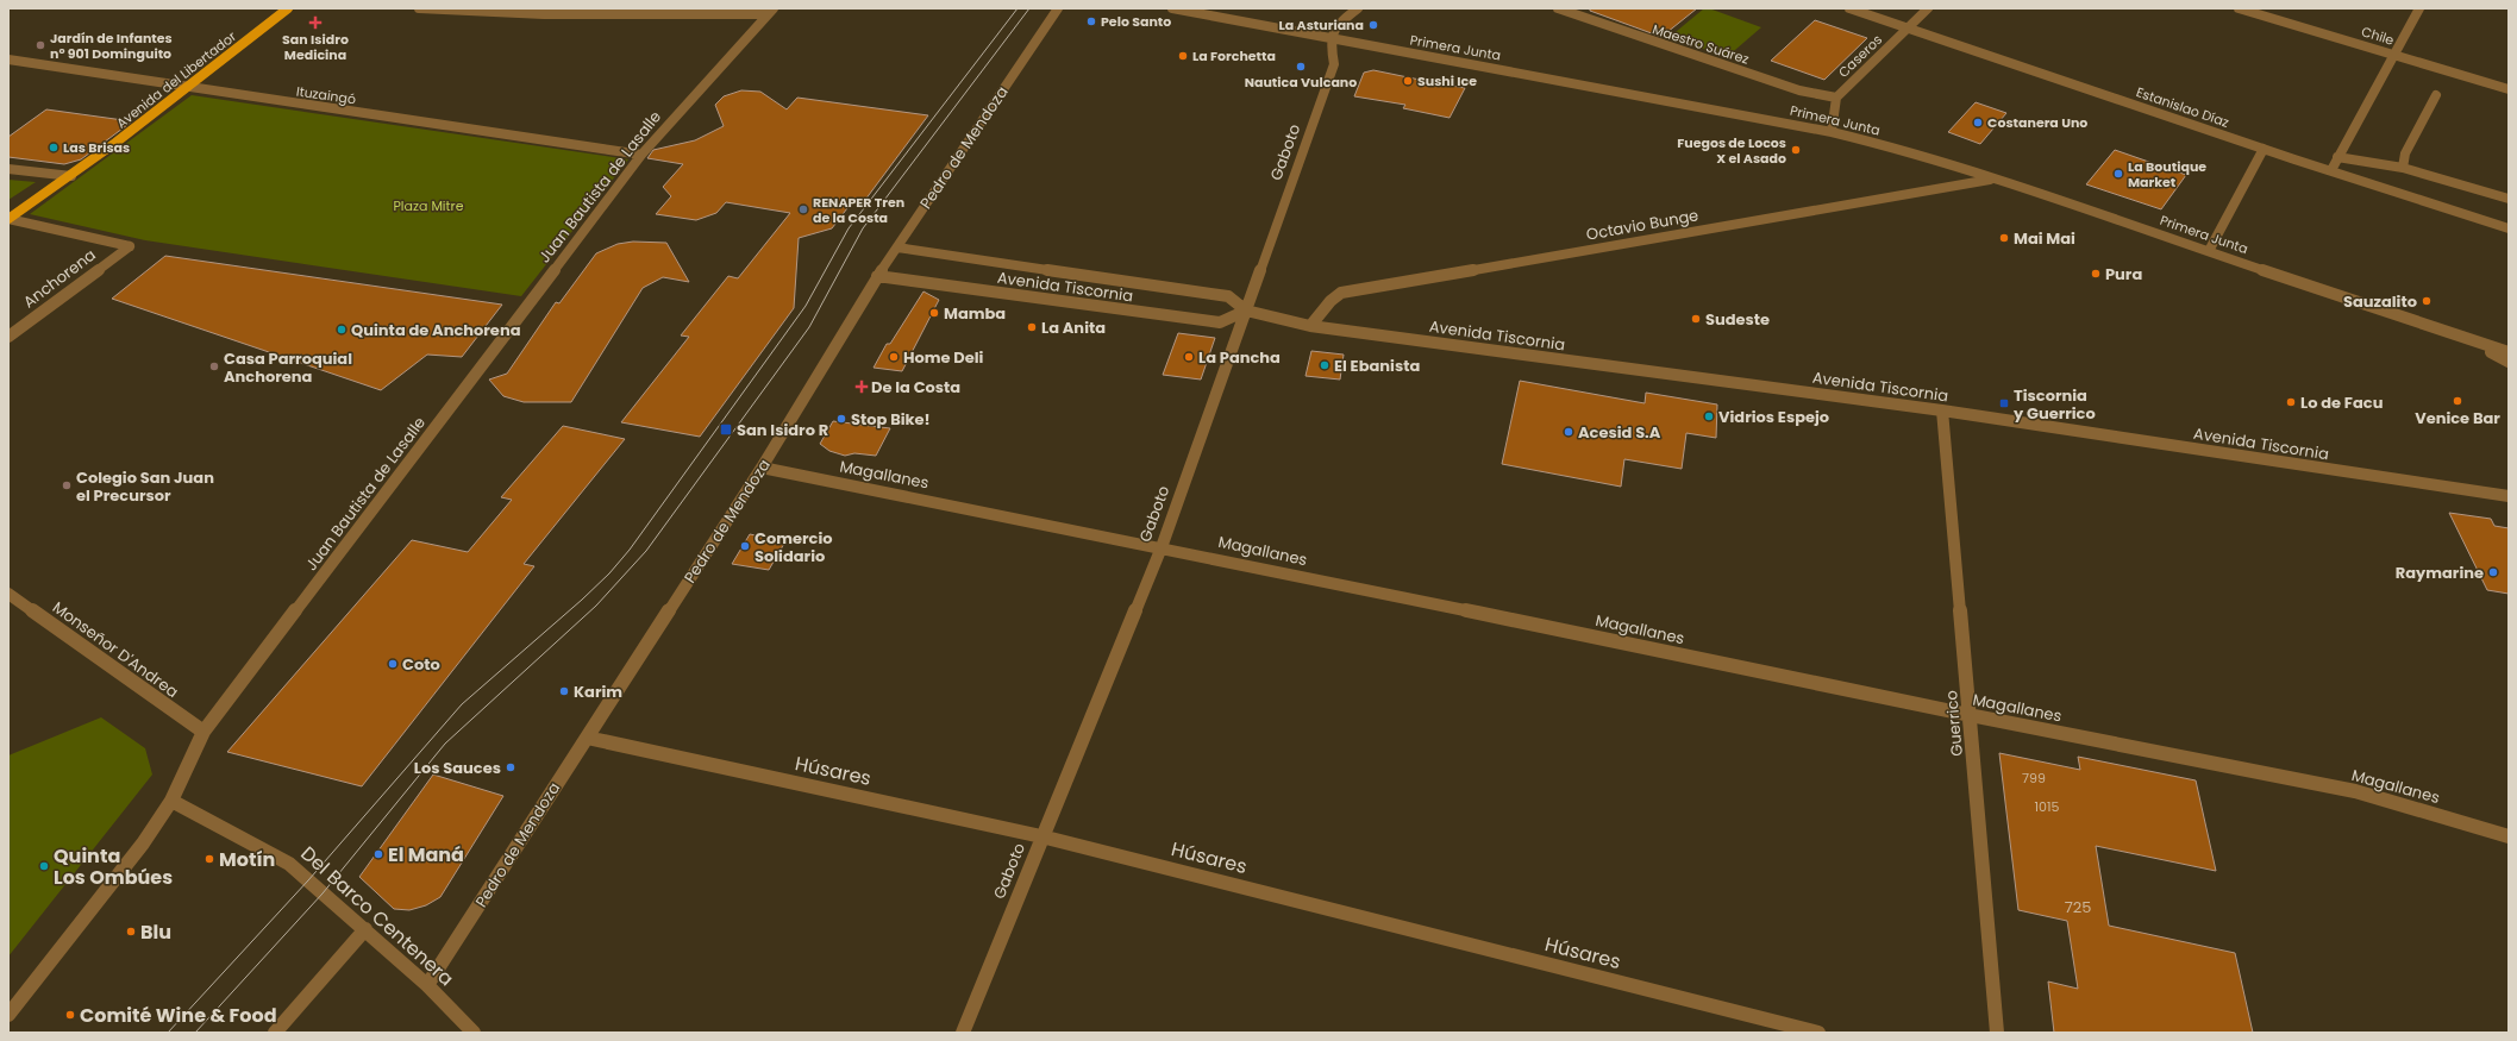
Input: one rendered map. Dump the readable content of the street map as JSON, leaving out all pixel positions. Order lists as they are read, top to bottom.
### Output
{
  "streets": {
    "main road": ["Avenida del Libertador"],
    "street": [
      "Chile",
      "Maestro Suárez",
      "Primera Junta",
      "Caseros",
      "Ituzaingó",
      "Estanislao Díaz",
      "Pedro de Mendoza",
      "Gaboto",
      "Juan Bautista de Lasalle",
      "Octavio Bunge",
      "Anchorena",
      "Avenida Tiscornia",
      "Magallanes",
      "Monseñor D'Andrea",
      "Guerrico",
      "Húsares",
      "Del Barco Centenera"
    ]
  },
  "crossings": [
    ["Maestro Suárez", "Caseros"],
    ["Primera Junta", "Caseros"],
    ["Primera Junta", "Gaboto"],
    ["Primera Junta", "Octavio Bunge"],
    ["Caseros", "Estanislao Díaz"],
    ["Avenida del Libertador", "Ituzaingó"],
    ["Avenida del Libertador", "Anchorena"],
    ["Ituzaingó", "Juan Bautista de Lasalle"],
    ["Pedro de Mendoza", "Avenida Tiscornia"],
    ["Pedro de Mendoza", "Magallanes"],
    ["Pedro de Mendoza", "Húsares"],
    ["Pedro de Mendoza", "Del Barco Centenera"],
    ["Gaboto", "Avenida Tiscornia"],
    ["Gaboto", "Magallanes"],
    ["Gaboto", "Húsares"],
    ["Juan Bautista de Lasalle", "Monseñor D'Andrea"],
    ["Juan Bautista de Lasalle", "Del Barco Centenera"],
    ["Octavio Bunge", "Avenida Tiscornia"],
    ["Avenida Tiscornia", "Guerrico"],
    ["Magallanes", "Guerrico"]
  ],
  "parks": ["Plaza Mitre"],
  "places": {
    "other": [
      "Pelo Santo",
      "La Asturiana",
      "Jardín de Infantes nº 901 Dominguito",
      "La Forchetta",
      "Nautica Vulcano",
      "Sushi Ice",
      "Costanera Uno",
      "Las Brisas",
      "Fuegos de Locos X el Asado",
      "La Boutique Market",
      "RENAPER Tren de la Costa",
      "Mai Mai",
      "Pura",
      "Sauzalito",
      "Mamba",
      "Sudeste",
      "La Anita",
      "Quinta de Anchorena",
      "Home Deli",
      "La Pancha",
      "El Ebanista",
      "Casa Parroquial Anchorena",
      "Venice Bar",
      "Lo de Facu",
      "Vidrios Espejo",
      "Stop Bike!",
      "Acesid S.A",
      "Colegio San Juan el Precursor",
      "Comercio Solidario",
      "Raymarine",
      "Coto",
      "Karim",
      "Los Sauces",
      "El Maná",
      "Motín",
      "Quinta Los Ombúes",
      "Blu",
      "Comité Wine & Food"
    ],
    "health": ["San Isidro Medicina", "De la Costa"],
    "transit": ["Tiscornia y Guerrico", "San Isidro R"]
  },
  "house_numbers": ["799", "1015", "725"]
}
